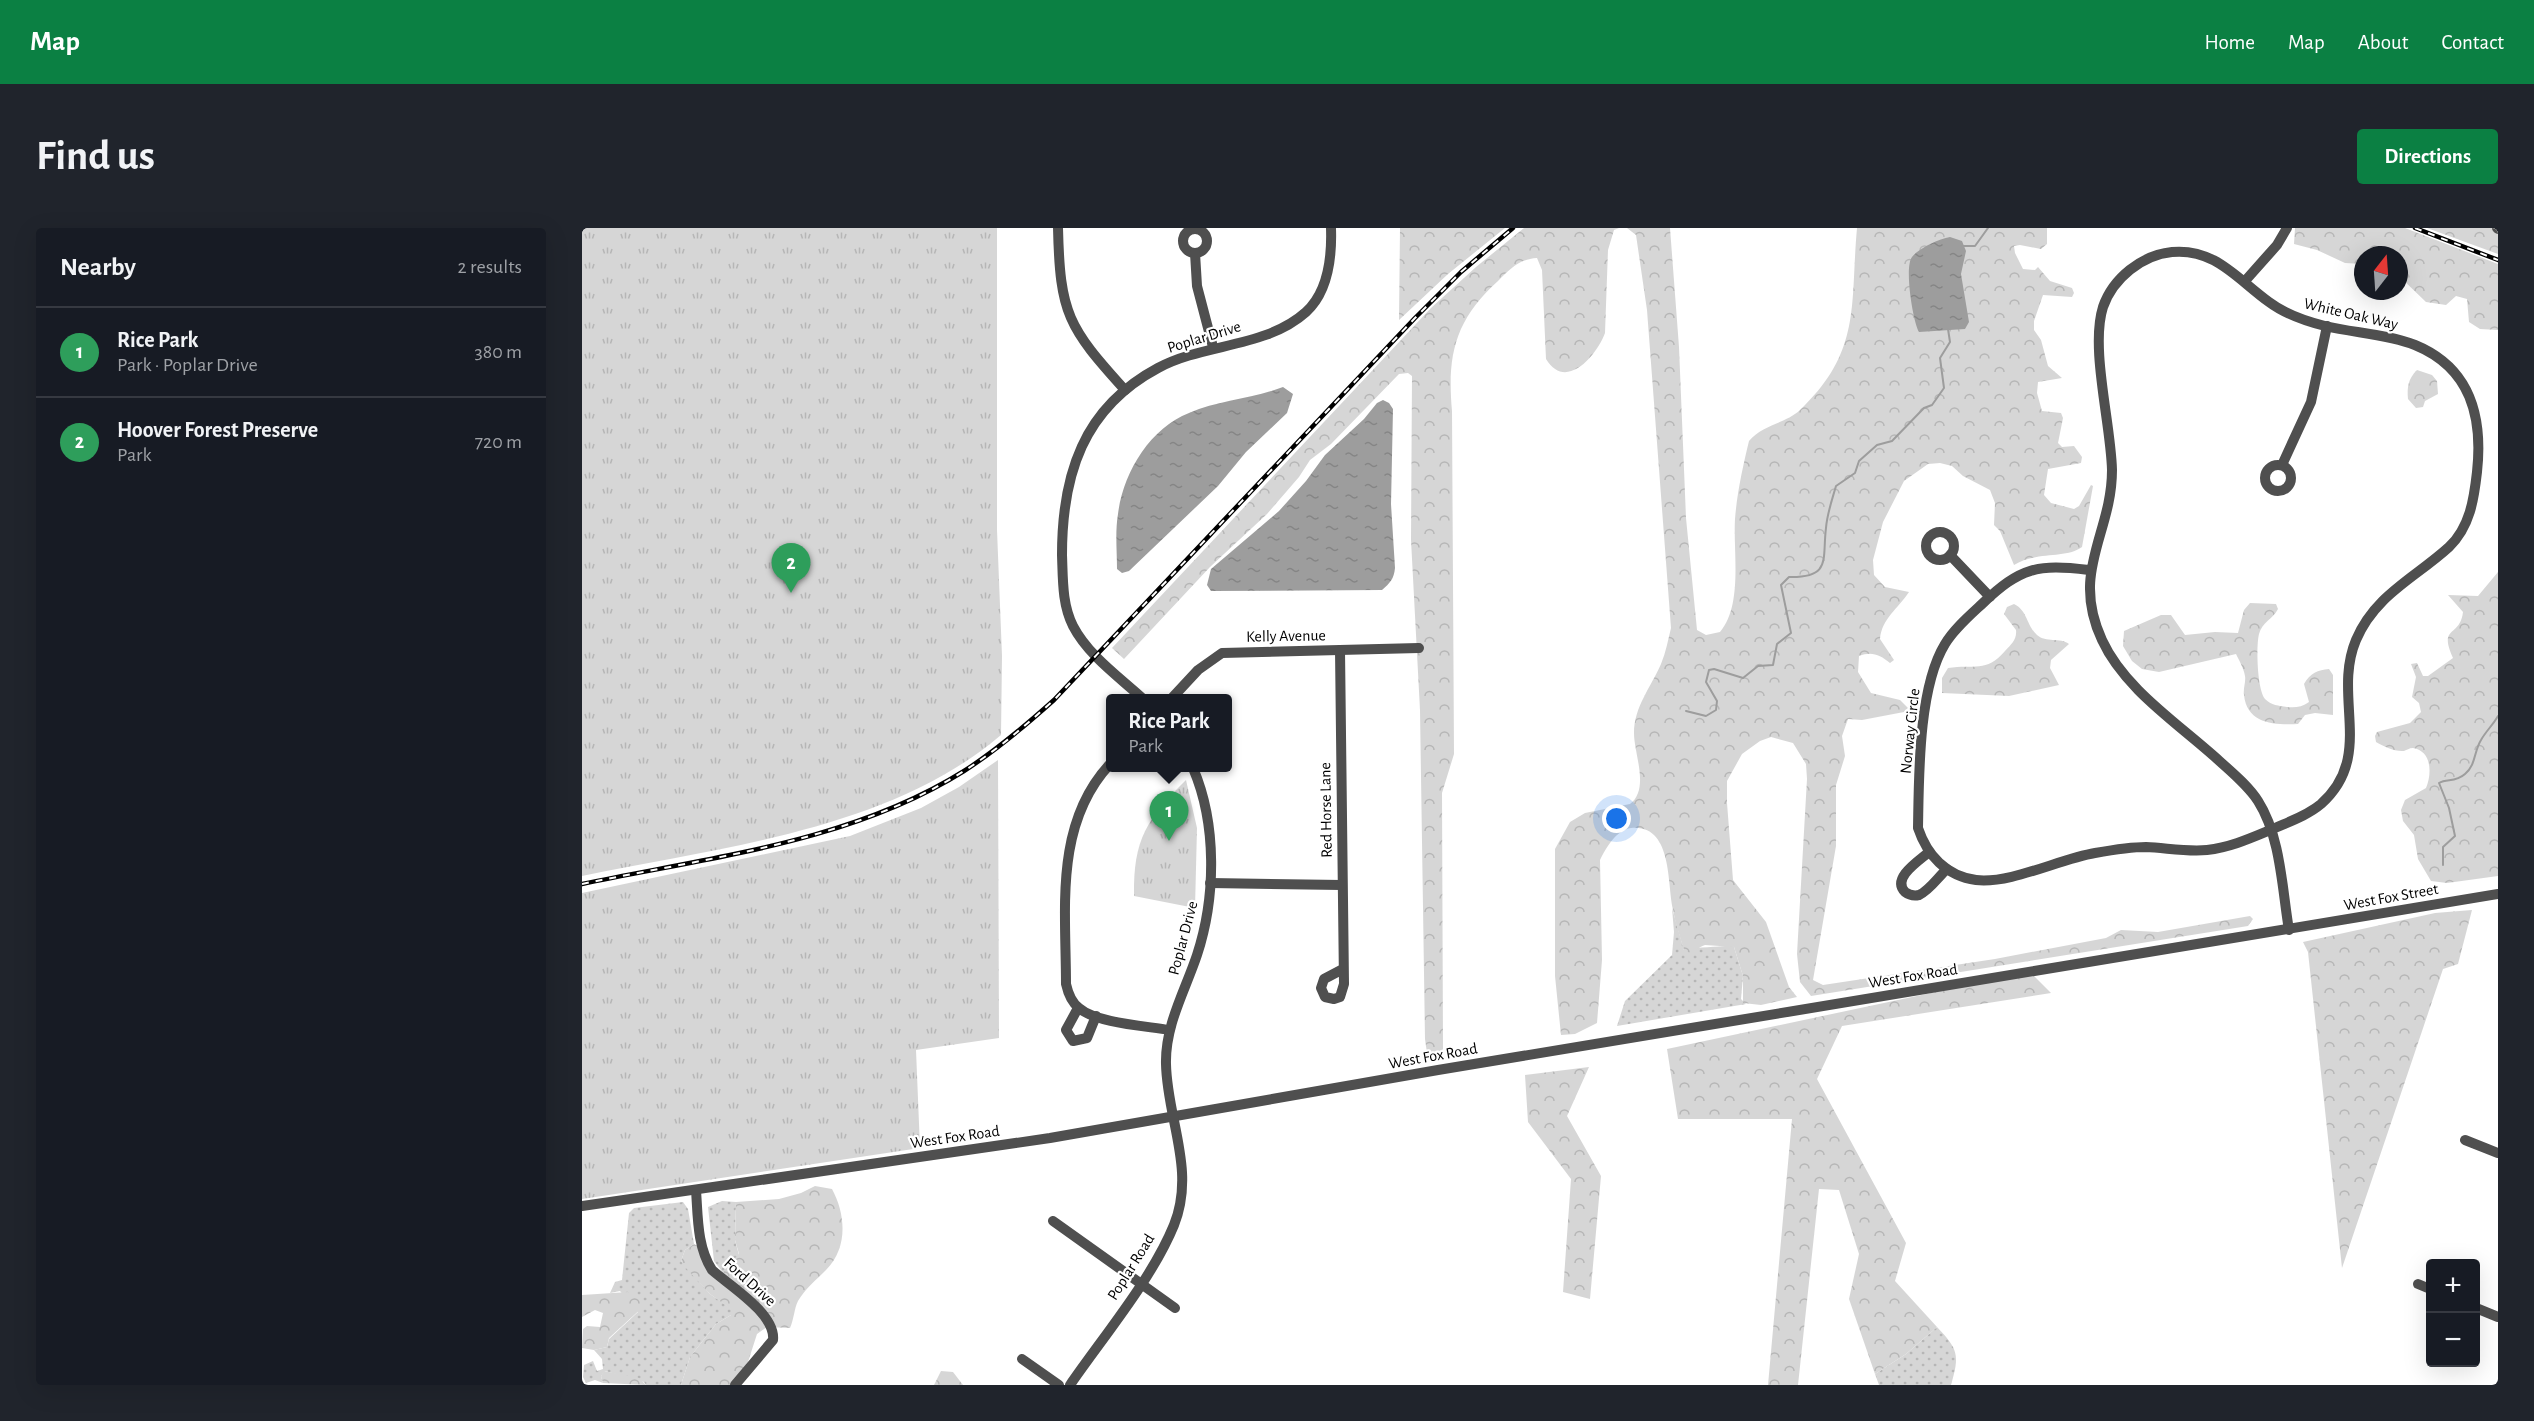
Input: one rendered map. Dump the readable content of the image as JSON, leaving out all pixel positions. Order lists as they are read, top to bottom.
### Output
{
  "streets": {
    "street": [
      "White Oak Way",
      "Poplar Drive",
      "Kelly Avenue",
      "Norway Circle",
      "Red Horse Lane",
      "West Fox Street",
      "West Fox Road",
      "Poplar Road",
      "Ford Drive"
    ]
  },
  "crossings": [
    ["White Oak Way", "Norway Circle"],
    ["White Oak Way", "West Fox Street"],
    ["White Oak Way", "West Fox Road"],
    ["Poplar Drive", "West Fox Road"],
    ["Poplar Drive", "Poplar Road"],
    ["Kelly Avenue", "Red Horse Lane"],
    ["West Fox Street", "West Fox Road"],
    ["West Fox Road", "Poplar Road"],
    ["West Fox Road", "Ford Drive"]
  ],
  "north": "top",
  "page": {
    "header": "Map",
    "nav": [
      "Home",
      "Map",
      "About",
      "Contact"
    ],
    "buttons": "Directions",
    "title": "Find us",
    "heading": ["Nearby", "2 results"],
    "list": [
      {
        "mark": "1",
        "name": "Rice Park",
        "note": "Park · Poplar Drive",
        "value": "380 m"
      },
      {
        "mark": "2",
        "name": "Hoover Forest Preserve",
        "note": "Park",
        "value": "720 m"
      }
    ],
    "pins": ["2", "1"],
    "popup": ["Rice Park", "Park"],
    "map_buttons": ["+", "−"]
  }
}
